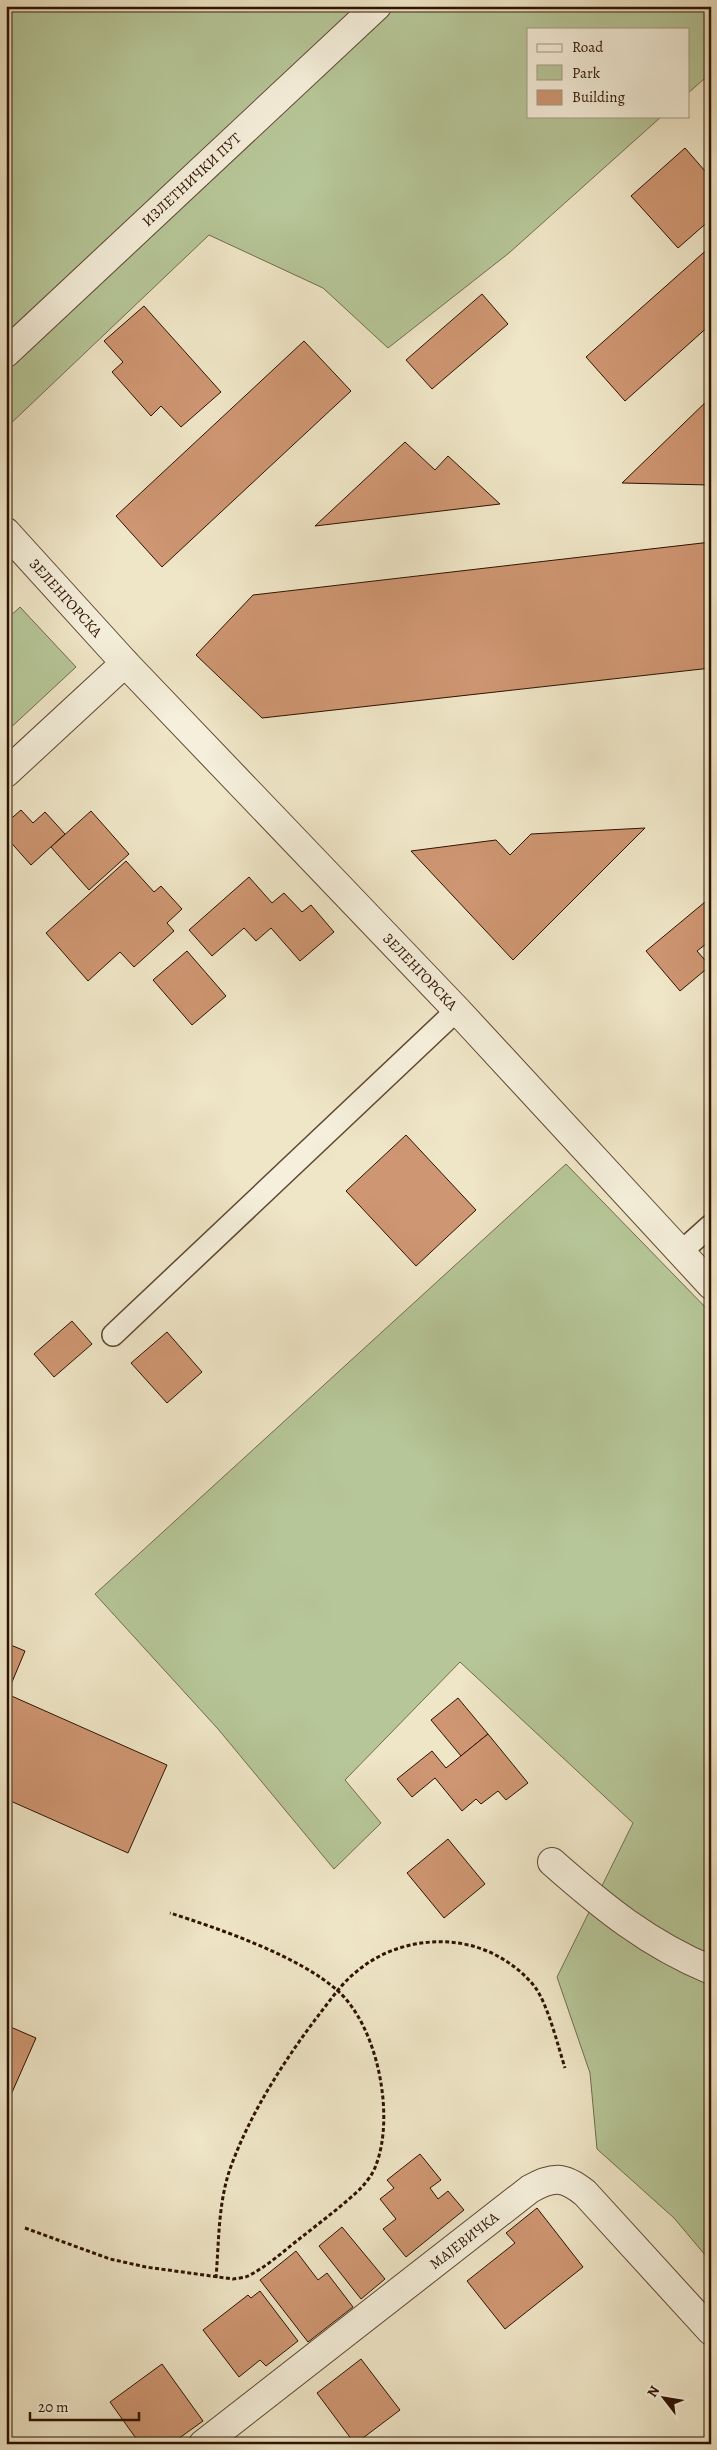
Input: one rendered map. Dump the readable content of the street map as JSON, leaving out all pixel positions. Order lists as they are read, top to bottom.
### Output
{
  "streets": {
    "street": ["ИЗЛЕТНИЧКИ ПУТ", "ЗЕЛЕНГОРСКА", "МАЈЕВИЧКА"]
  },
  "legend": ["Road", "Park", "Building"],
  "scale_bar": "20 m",
  "north": "top left"
}
